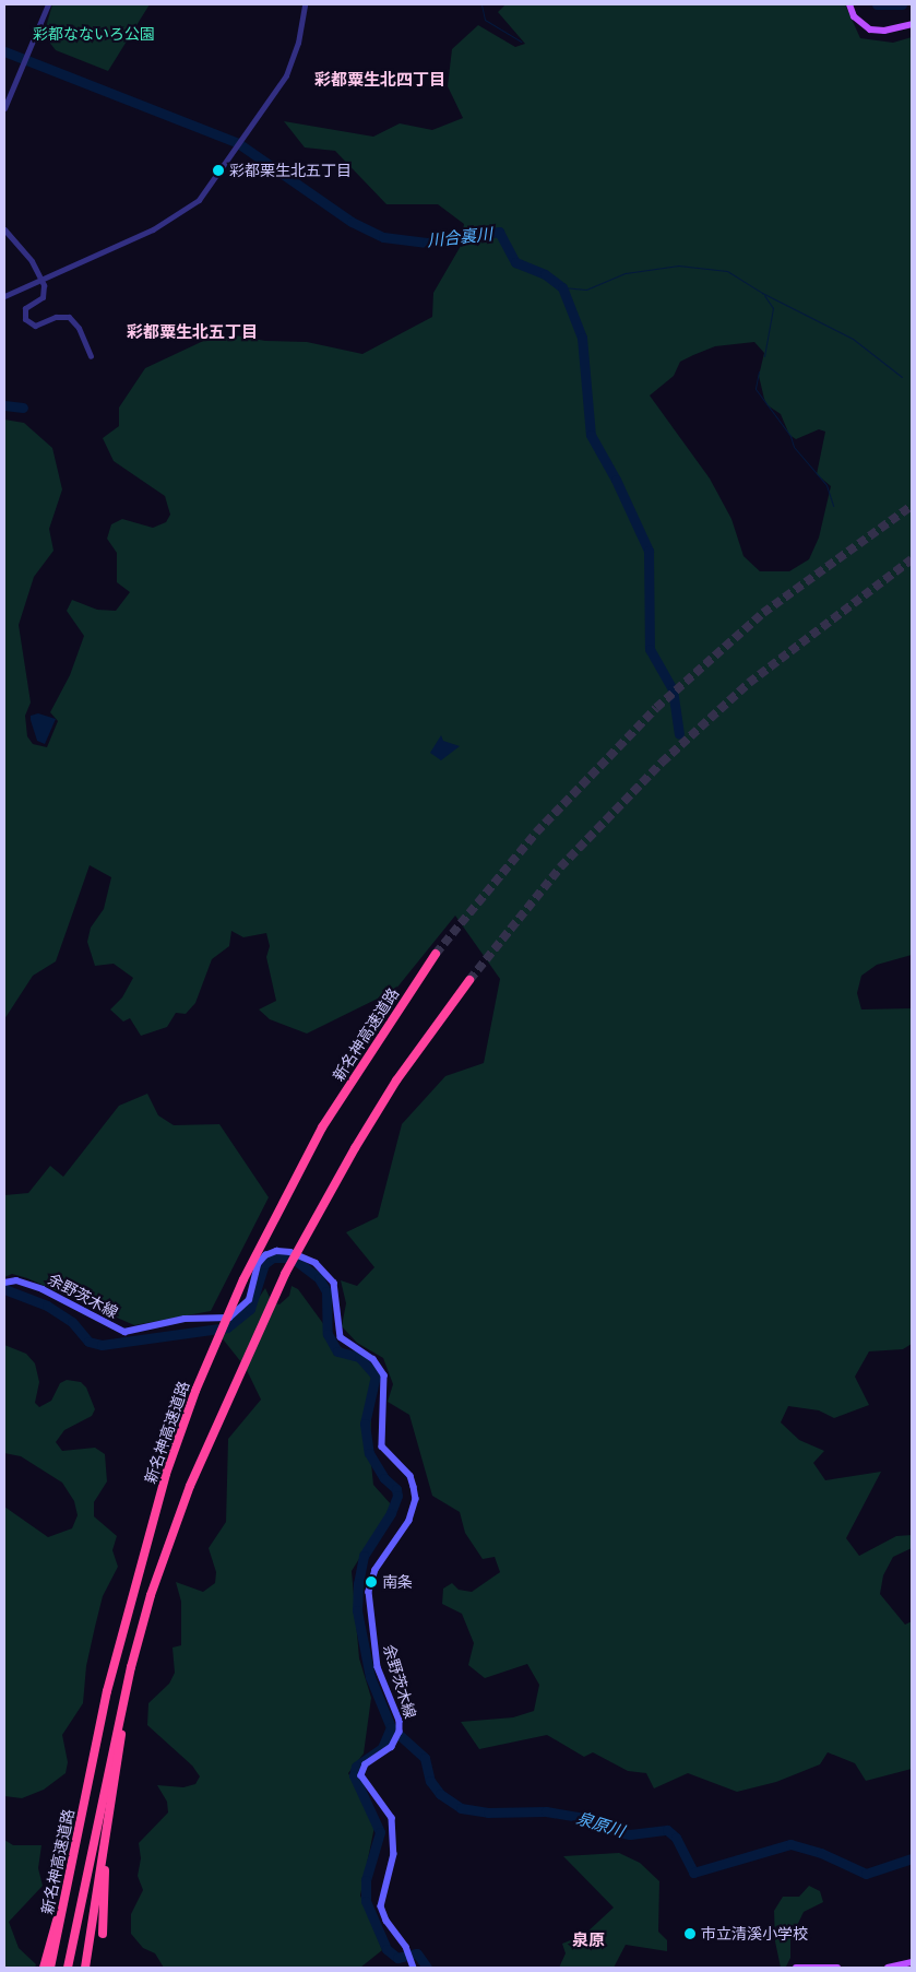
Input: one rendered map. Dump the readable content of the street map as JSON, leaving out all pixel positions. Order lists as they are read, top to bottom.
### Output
{
  "streets": {
    "highway": ["新名神高速道路"],
    "main road": ["余野茨木線"]
  },
  "districts": ["彩都粟生北四丁目", "彩都粟生北五丁目", "泉原"],
  "water": ["川合裏川", "泉原川"],
  "parks": ["彩都なないろ公園"],
  "places": ["彩都栗生北五丁目", "南条", "市立清溪小学校"]
}
